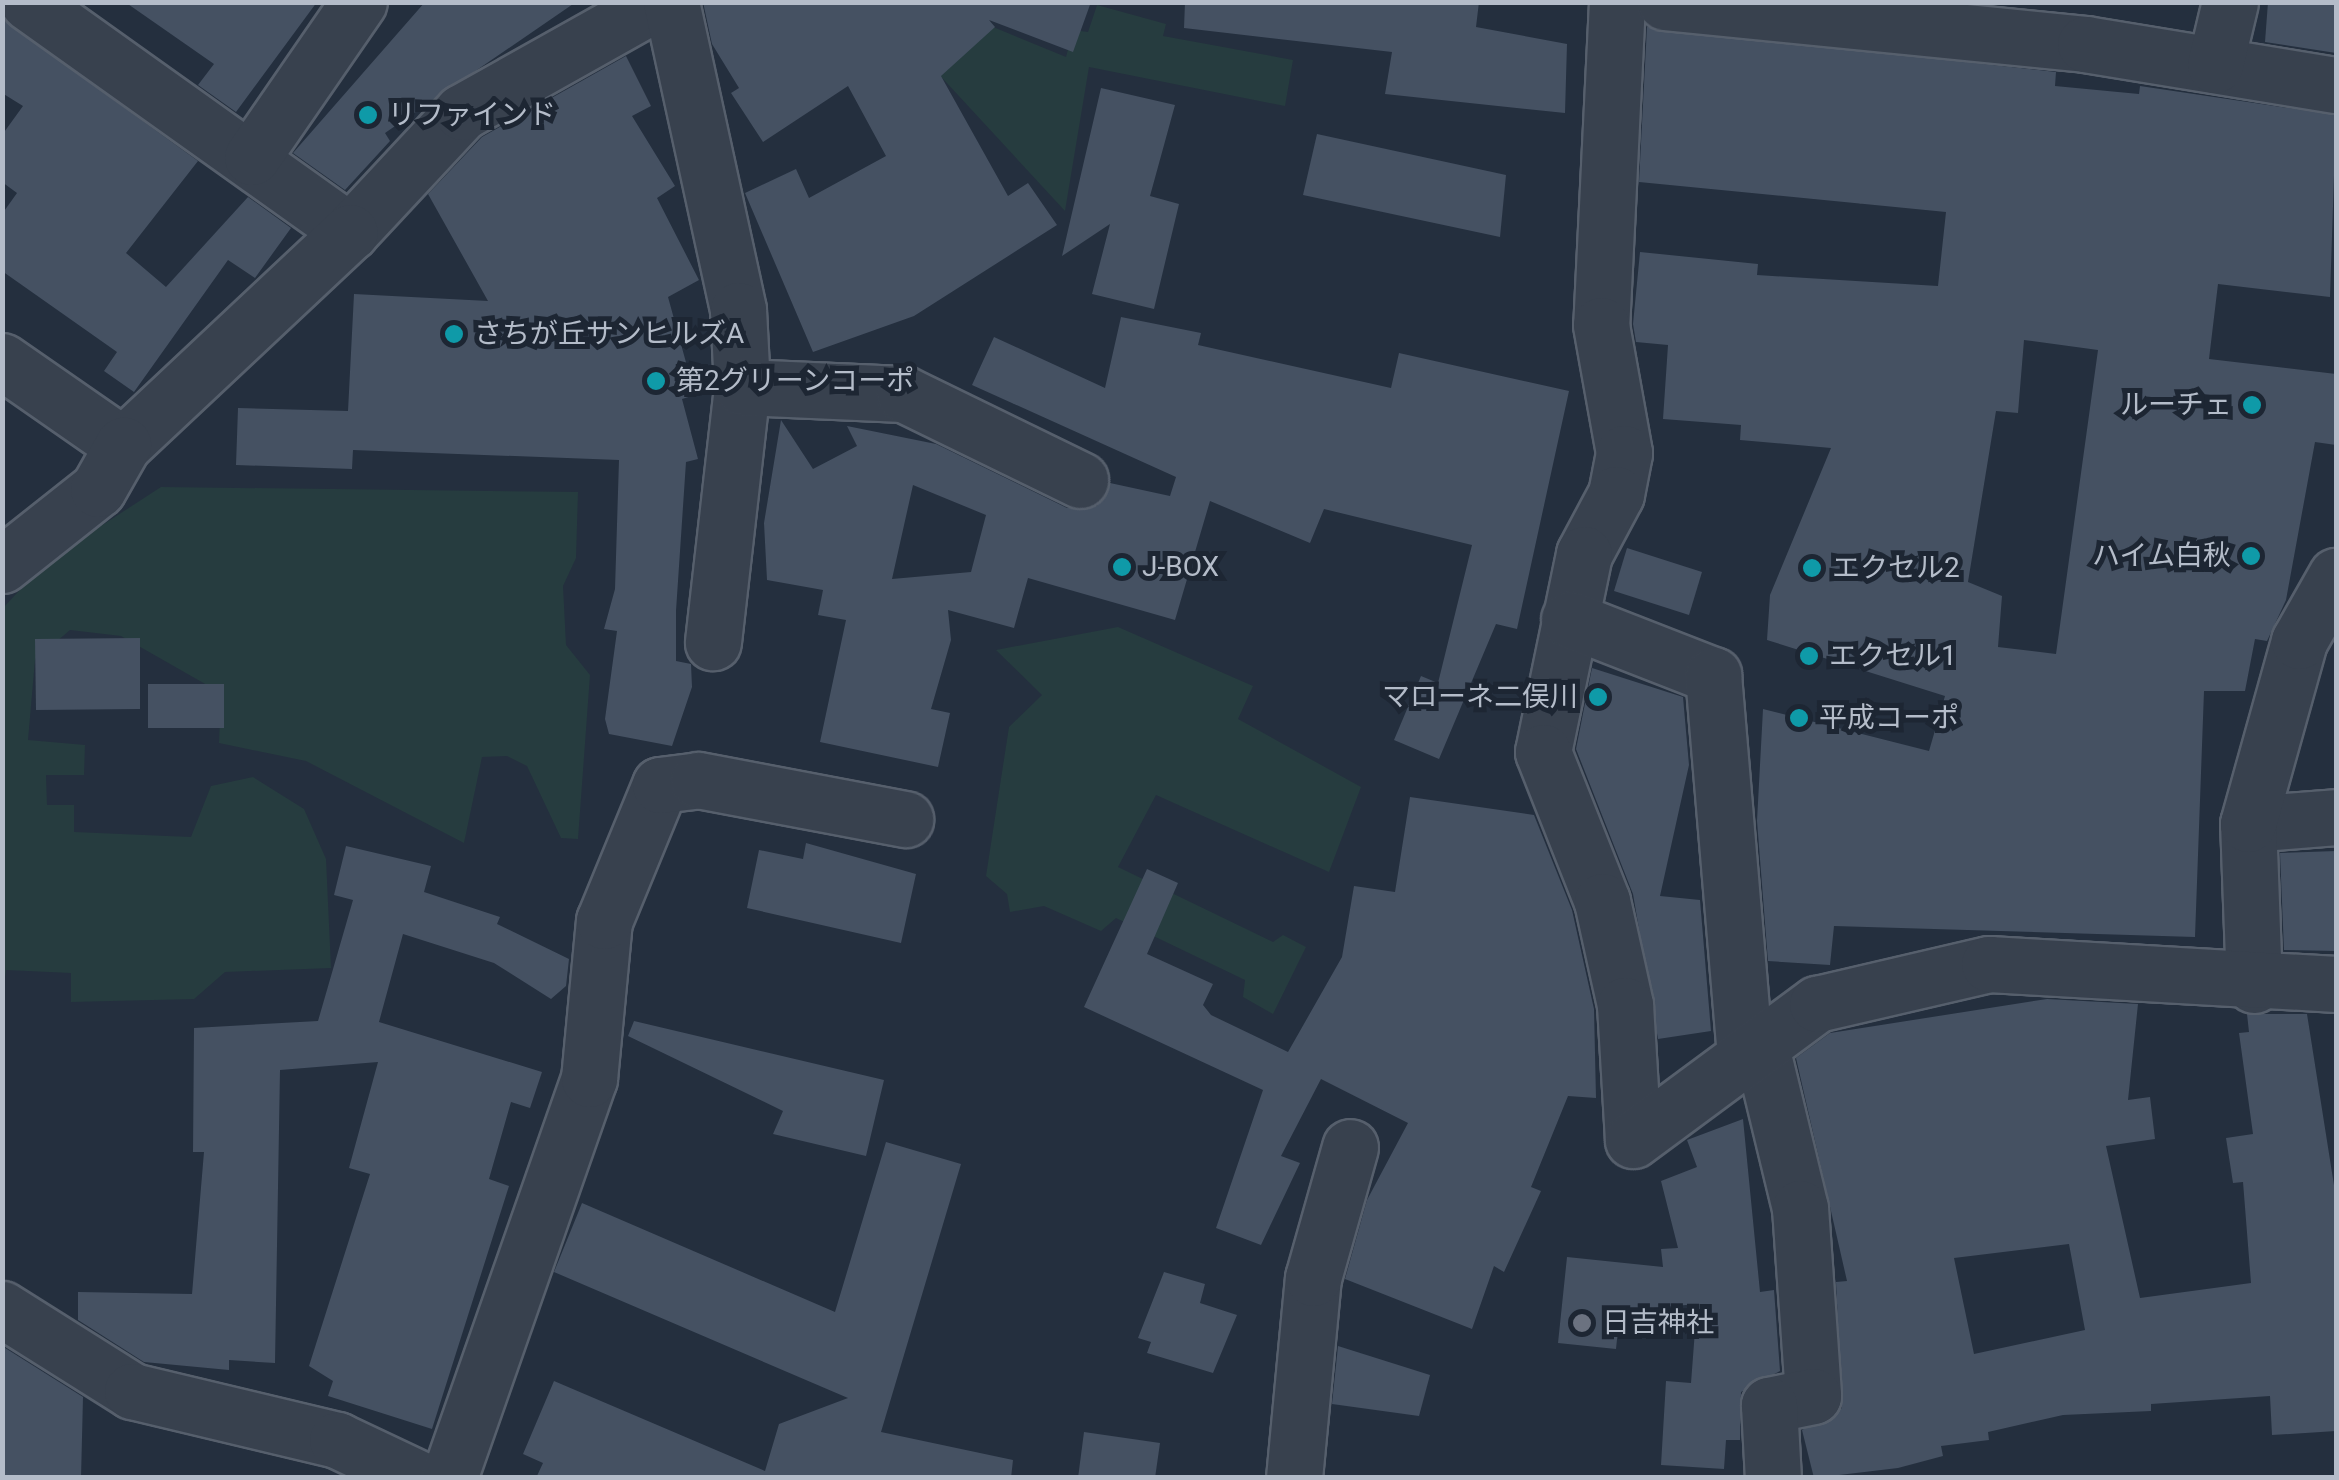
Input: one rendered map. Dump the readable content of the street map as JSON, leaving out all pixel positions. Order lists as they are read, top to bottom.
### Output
{
  "places": [
    "リファインド",
    "さちが丘サンヒルズA",
    "第2グリーンコーポ",
    "ルーチェ",
    "ハイム白秋",
    "J-BOX",
    "エクセル2",
    "エクセル1",
    "マローネ二俣川",
    "平成コーポ",
    "日吉神社"
  ]
}
